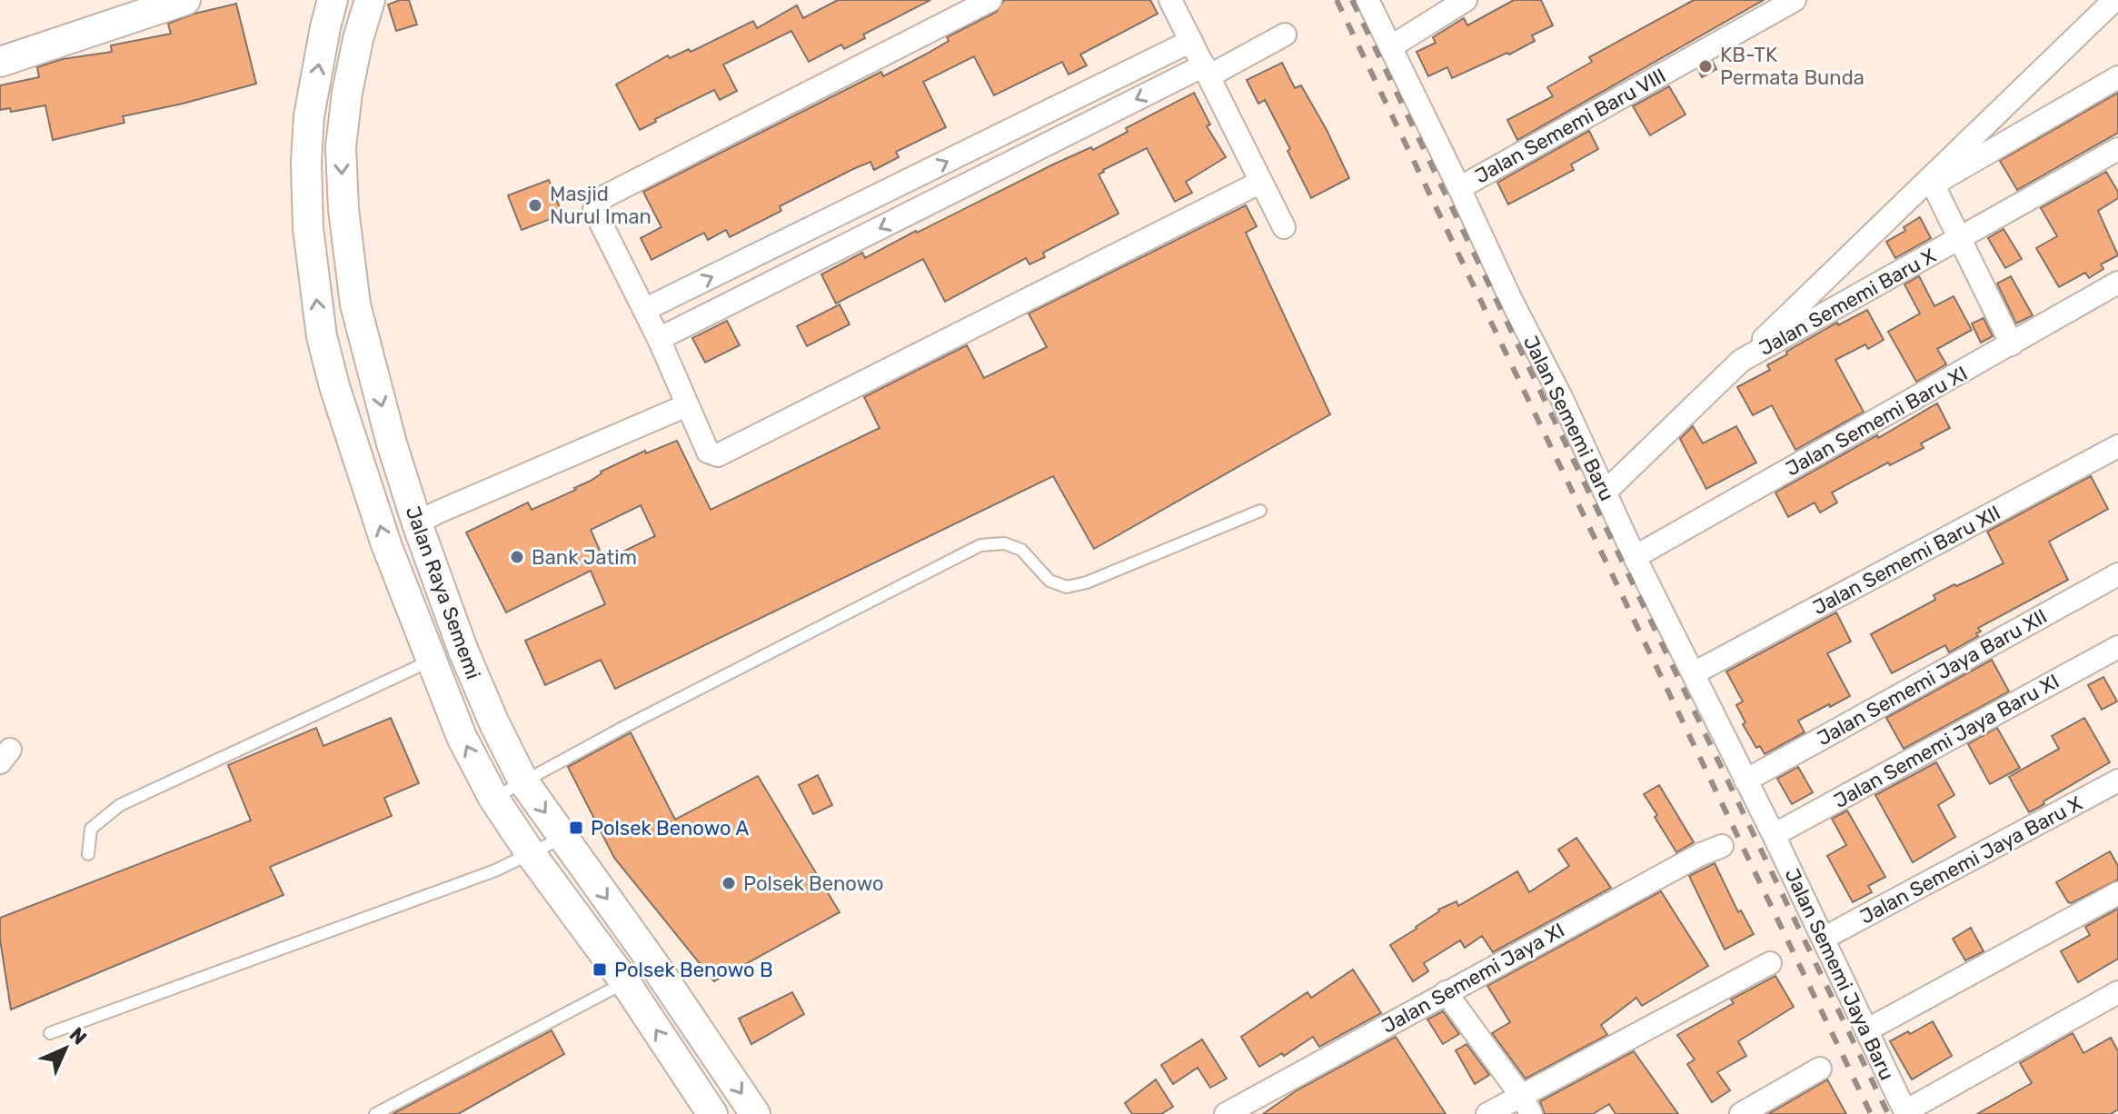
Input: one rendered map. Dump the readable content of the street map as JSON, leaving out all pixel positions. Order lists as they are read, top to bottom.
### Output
{
  "streets": {
    "main road": ["Jalan Raya Sememi"],
    "street": [
      "Jalan Sememi Baru VIII",
      "Jalan Sememi Baru X",
      "Jalan Sememi Baru",
      "Jalan Sememi Baru XI",
      "Jalan Sememi Baru XII",
      "Jalan Sememi Jaya Baru XII",
      "Jalan Sememi Jaya Baru XI",
      "Jalan Sememi Jaya Baru X",
      "Jalan Sememi Jaya Baru",
      "Jalan Sememi Jaya XI"
    ]
  },
  "crossings": [
    ["Jalan Sememi Baru VIII", "Jalan Sememi Baru"],
    ["Jalan Sememi Baru X", "Jalan Sememi Baru"],
    ["Jalan Sememi Baru", "Jalan Sememi Baru XI"],
    ["Jalan Sememi Baru", "Jalan Sememi Baru XII"],
    ["Jalan Sememi Baru", "Jalan Sememi Jaya Baru XII"],
    ["Jalan Sememi Baru", "Jalan Sememi Jaya Baru XI"],
    ["Jalan Sememi Baru", "Jalan Sememi Jaya Baru"],
    ["Jalan Sememi Jaya Baru XI", "Jalan Sememi Jaya Baru"],
    ["Jalan Sememi Jaya Baru X", "Jalan Sememi Jaya Baru"]
  ],
  "places": {
    "other": [
      "KB-TK Permata Bunda",
      "Masjid Nurul Iman",
      "Bank Jatim",
      "Polsek Benowo"
    ],
    "transit": ["Polsek Benowo A", "Polsek Benowo B"]
  },
  "north": "top right"
}
